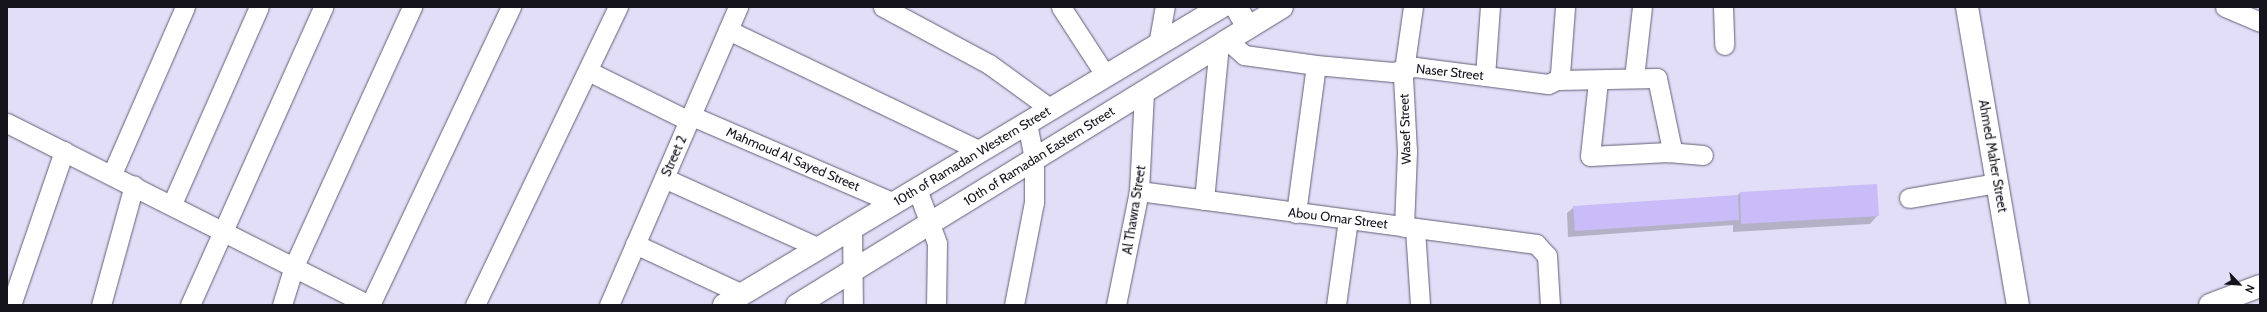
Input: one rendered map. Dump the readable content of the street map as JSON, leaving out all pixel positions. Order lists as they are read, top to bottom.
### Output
{
  "streets": {
    "street": [
      "Naser Street",
      "Wasef Street",
      "Street 2",
      "10th of Ramadan Western Street",
      "10th of Ramadan Eastern Street",
      "Ahmed Maher Street",
      "Mahmoud Al Sayed Street",
      "Al Thawra Street",
      "Abou Omar Street"
    ]
  },
  "crossings": [
    ["Naser Street", "Wasef Street"],
    ["Naser Street", "10th of Ramadan Eastern Street"],
    ["Wasef Street", "Abou Omar Street"],
    ["Street 2", "Mahmoud Al Sayed Street"],
    ["10th of Ramadan Western Street", "Mahmoud Al Sayed Street"],
    ["10th of Ramadan Eastern Street", "Al Thawra Street"],
    ["Al Thawra Street", "Abou Omar Street"]
  ],
  "north": "bottom right"
}
